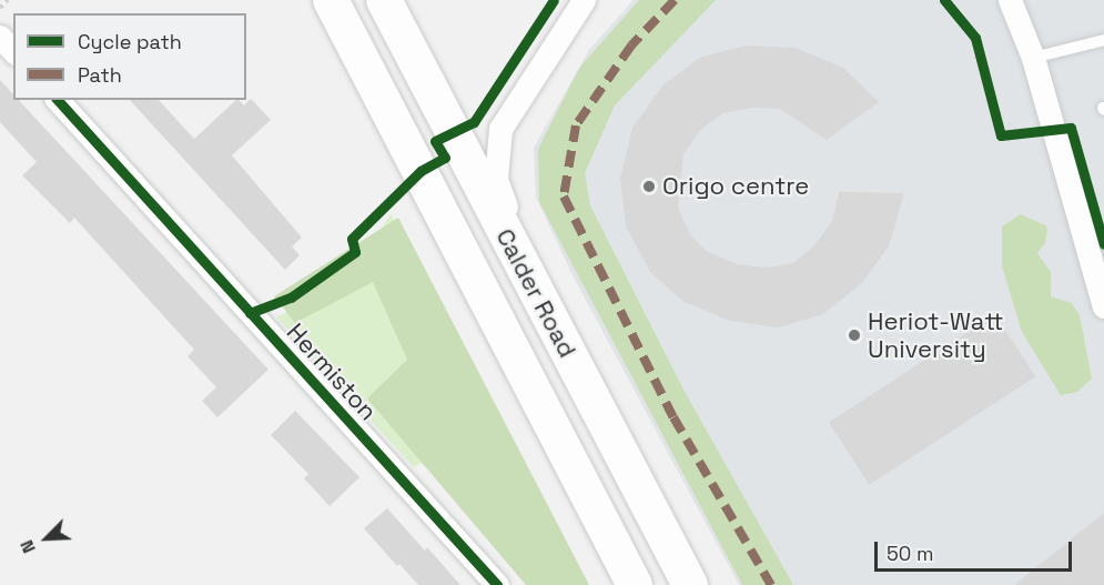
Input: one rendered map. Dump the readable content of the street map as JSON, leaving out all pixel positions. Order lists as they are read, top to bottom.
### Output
{
  "streets": {
    "main road": ["Calder Road"],
    "street": ["Hermiston"]
  },
  "places": ["Origo centre", "Heriot-Watt University"],
  "legend": ["Cycle path", "Path"],
  "scale_bar": "50 m",
  "north": "bottom left"
}
